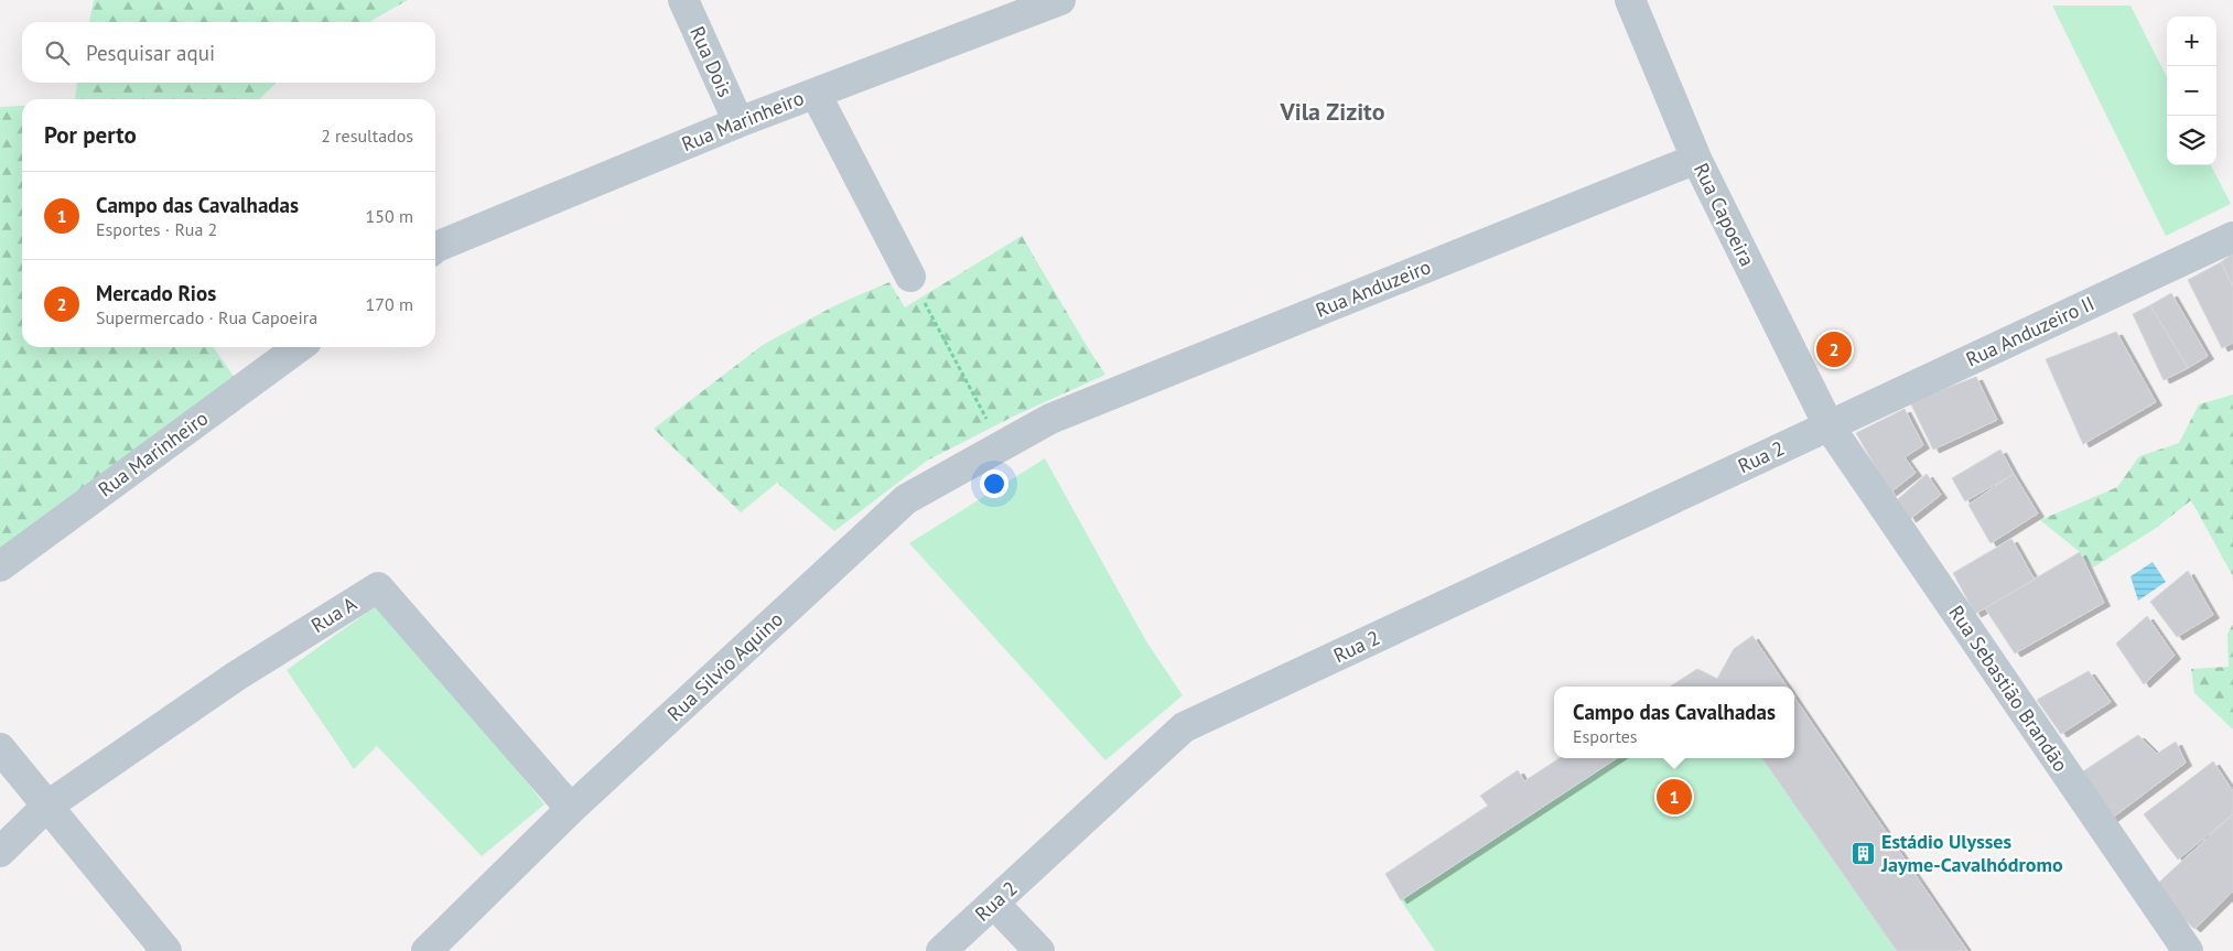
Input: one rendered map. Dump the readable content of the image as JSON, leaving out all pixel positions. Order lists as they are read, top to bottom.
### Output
{
  "streets": {
    "street": [
      "Rua Dois",
      "Rua Marinheiro",
      "Rua Capoeira",
      "Rua Anduzeiro",
      "Rua Anduzeiro II",
      "Rua 2",
      "Rua A",
      "Rua Silvio Aquino",
      "Rua Sebastião Brandão"
    ]
  },
  "crossings": [
    ["Rua Dois", "Rua Marinheiro"],
    ["Rua Capoeira", "Rua Anduzeiro"],
    ["Rua Capoeira", "Rua Anduzeiro II"],
    ["Rua Capoeira", "Rua 2"],
    ["Rua Capoeira", "Rua Sebastião Brandão"],
    ["Rua Anduzeiro", "Rua Silvio Aquino"],
    ["Rua Anduzeiro II", "Rua 2"],
    ["Rua Anduzeiro II", "Rua Sebastião Brandão"],
    ["Rua 2", "Rua Sebastião Brandão"],
    ["Rua A", "Rua Silvio Aquino"]
  ],
  "districts": ["Vila Zizito"],
  "places": {
    "building": ["Estádio Ulysses Jayme-Cavalhódromo"]
  },
  "page": {
    "map_buttons": ["+", "−"],
    "search": "Pesquisar aqui",
    "heading": ["Por perto", "2 resultados"],
    "list": [
      {
        "mark": "1",
        "name": "Campo das Cavalhadas",
        "note": "Esportes · Rua 2",
        "value": "150 m"
      },
      {
        "mark": "2",
        "name": "Mercado Rios",
        "note": "Supermercado · Rua Capoeira",
        "value": "170 m"
      }
    ],
    "pins": ["2", "1"],
    "popup": ["Campo das Cavalhadas", "Esportes"]
  }
}
